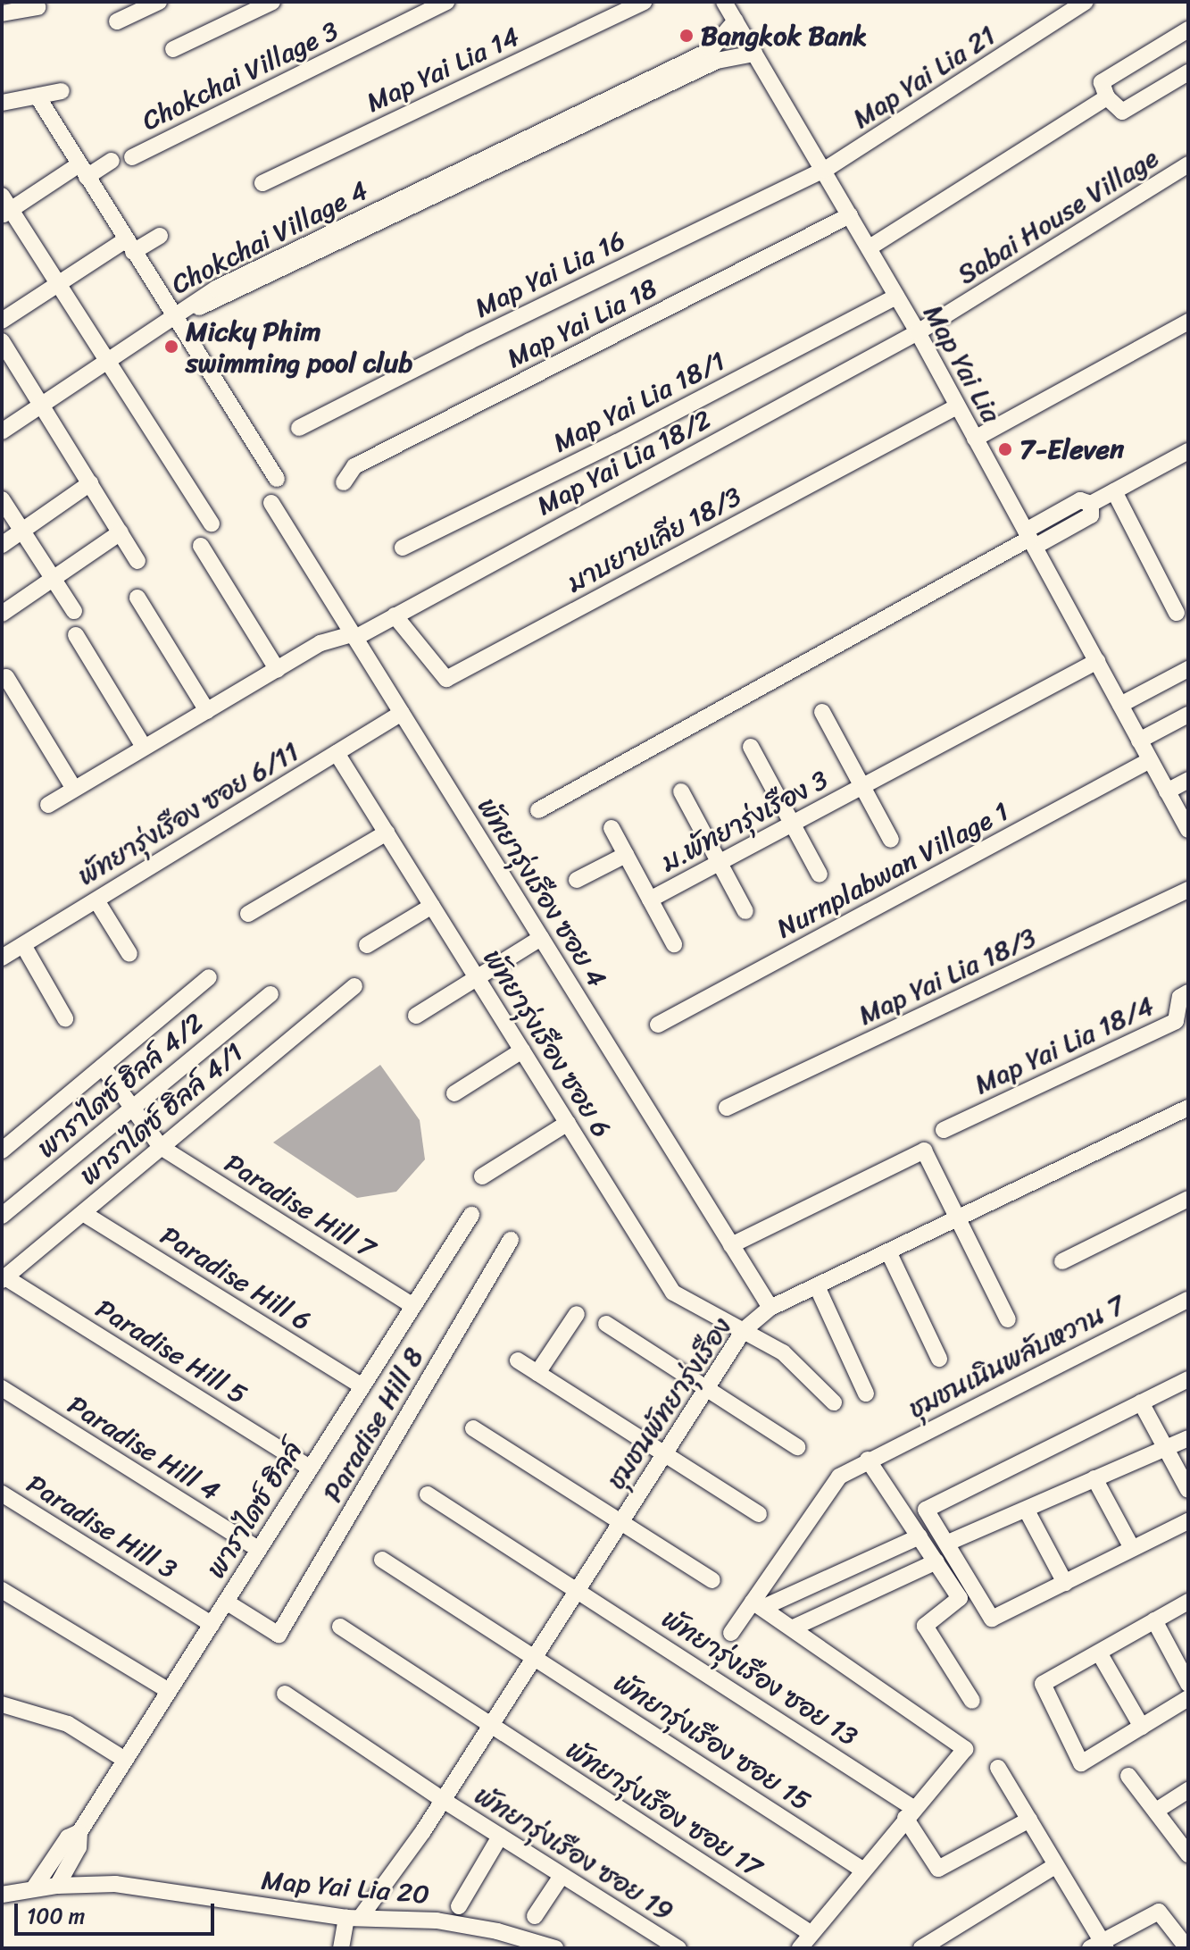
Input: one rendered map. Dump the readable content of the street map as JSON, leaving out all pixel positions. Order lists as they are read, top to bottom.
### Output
{
  "streets": {
    "street": [
      "Map Yai Lia 14",
      "Chokchai Village 3",
      "Map Yai Lia 21",
      "Sabai House Village",
      "Chokchai Village 4",
      "Map Yai Lia 16",
      "Map Yai Lia 18",
      "Map Yai Lia",
      "Map Yai Lia 18/1",
      "Map Yai Lia 18/2",
      "มาบยายเลีย 18/3",
      "พัทยารุ่งเรือง ซอย 6/11",
      "ม.พัทยารุ่งเรือง 3",
      "Nurnplabwan Village 1",
      "พัทยารุ่งเรือง ซอย 4",
      "Map Yai Lia 18/3",
      "พัทยารุ่งเรือง ซอย 6",
      "Map Yai Lia 18/4",
      "พาราไดซ์ ฮิลล์ 4/2",
      "พาราไดซ์ ฮิลล์ 4/1",
      "Paradise Hill 7",
      "Paradise Hill 6",
      "Paradise Hill 5",
      "ชุมชนเนินพลับหวาน 7",
      "ชุมชนพัทยารุ่งเรือง",
      "Paradise Hill 4",
      "พาราไดซ์ ฮิลล์",
      "Paradise Hill 3",
      "พัทยารุ่งเรือง ซอย 13",
      "พัทยารุ่งเรือง ซอย 15",
      "พัทยารุ่งเรือง ซอย 17",
      "พัทยารุ่งเรือง ซอย 19",
      "Map Yai Lia 20"
    ]
  },
  "crossings": [
    ["Map Yai Lia 21", "Map Yai Lia 16"],
    ["Map Yai Lia 21", "Map Yai Lia"],
    ["Sabai House Village", "Map Yai Lia"],
    ["Sabai House Village", "Map Yai Lia 18/2"],
    ["Chokchai Village 4", "Map Yai Lia"],
    ["Map Yai Lia 16", "Map Yai Lia"],
    ["Map Yai Lia 18", "Map Yai Lia"],
    ["Map Yai Lia", "Map Yai Lia 18/1"],
    ["Map Yai Lia", "Map Yai Lia 18/2"],
    ["Map Yai Lia", "มาบยายเลีย 18/3"],
    ["Map Yai Lia", "ม.พัทยารุ่งเรือง 3"],
    ["Map Yai Lia", "Nurnplabwan Village 1"],
    ["Map Yai Lia 18/2", "มาบยายเลีย 18/3"],
    ["Map Yai Lia 18/2", "พัทยารุ่งเรือง ซอย 4"],
    ["พัทยารุ่งเรือง ซอย 6/11", "พัทยารุ่งเรือง ซอย 4"],
    ["พัทยารุ่งเรือง ซอย 6/11", "พัทยารุ่งเรือง ซอย 6"],
    ["พัทยารุ่งเรือง ซอย 4", "ชุมชนพัทยารุ่งเรือง"],
    ["พัทยารุ่งเรือง ซอย 6", "ชุมชนพัทยารุ่งเรือง"],
    ["พาราไดซ์ ฮิลล์ 4/1", "Paradise Hill 7"],
    ["พาราไดซ์ ฮิลล์ 4/1", "Paradise Hill 6"],
    ["พาราไดซ์ ฮิลล์ 4/1", "Paradise Hill 5"],
    ["Paradise Hill 7", "พาราไดซ์ ฮิลล์"],
    ["Paradise Hill 6", "พาราไดซ์ ฮิลล์"],
    ["Paradise Hill 5", "พาราไดซ์ ฮิลล์"],
    ["ชุมชนพัทยารุ่งเรือง", "พัทยารุ่งเรือง ซอย 13"],
    ["ชุมชนพัทยารุ่งเรือง", "พัทยารุ่งเรือง ซอย 15"],
    ["ชุมชนพัทยารุ่งเรือง", "พัทยารุ่งเรือง ซอย 17"],
    ["ชุมชนพัทยารุ่งเรือง", "พัทยารุ่งเรือง ซอย 19"],
    ["ชุมชนพัทยารุ่งเรือง", "Map Yai Lia 20"],
    ["Paradise Hill 4", "พาราไดซ์ ฮิลล์"],
    ["พาราไดซ์ ฮิลล์", "Paradise Hill 3"],
    ["พาราไดซ์ ฮิลล์", "Map Yai Lia 20"]
  ],
  "places": ["Bangkok Bank", "Micky Phim swimming pool club", "7-Eleven"],
  "scale_bar": "100 m"
}
